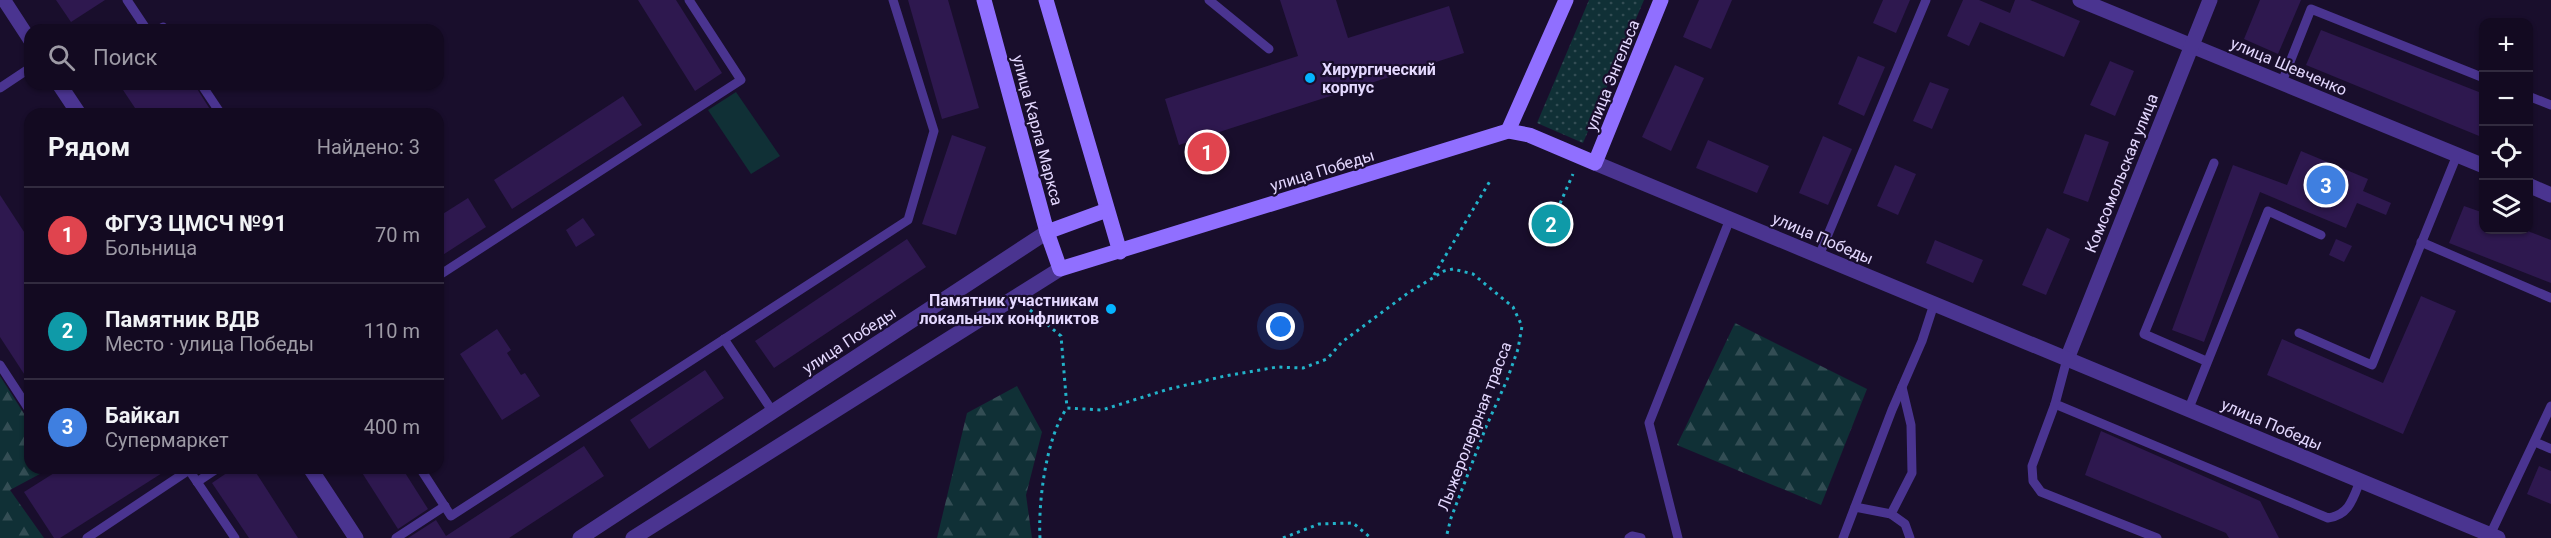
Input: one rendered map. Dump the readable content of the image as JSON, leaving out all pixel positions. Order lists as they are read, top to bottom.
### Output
{
  "streets": {
    "main road": ["улица Энгельса", "улица Карла Маркса", "улица Победы"],
    "street": ["улица Шевченко", "Комсомольская улица"],
    "path": ["Лыжеролеррная трасса"]
  },
  "crossings": [
    ["улица Шевченко", "Комсомольская улица"],
    ["улица Энгельса", "улица Победы"],
    ["улица Карла Маркса", "улица Победы"],
    ["улица Победы", "Комсомольская улица"]
  ],
  "places": ["Хирургический корпус", "Памятник участникам локальных конфликтов"],
  "page": {
    "map_buttons": ["+", "−"],
    "search": "Поиск",
    "heading": ["Рядом", "Найдено: 3"],
    "pins": ["1", "3", "2"],
    "list": [
      {
        "mark": "1",
        "name": "ФГУЗ ЦМСЧ №91",
        "note": "Больница",
        "value": "70 m"
      },
      {
        "mark": "2",
        "name": "Памятник ВДВ",
        "note": "Место · улица Победы",
        "value": "110 m"
      },
      {
        "mark": "3",
        "name": "Байкал",
        "note": "Супермаркет",
        "value": "400 m"
      }
    ]
  }
}
